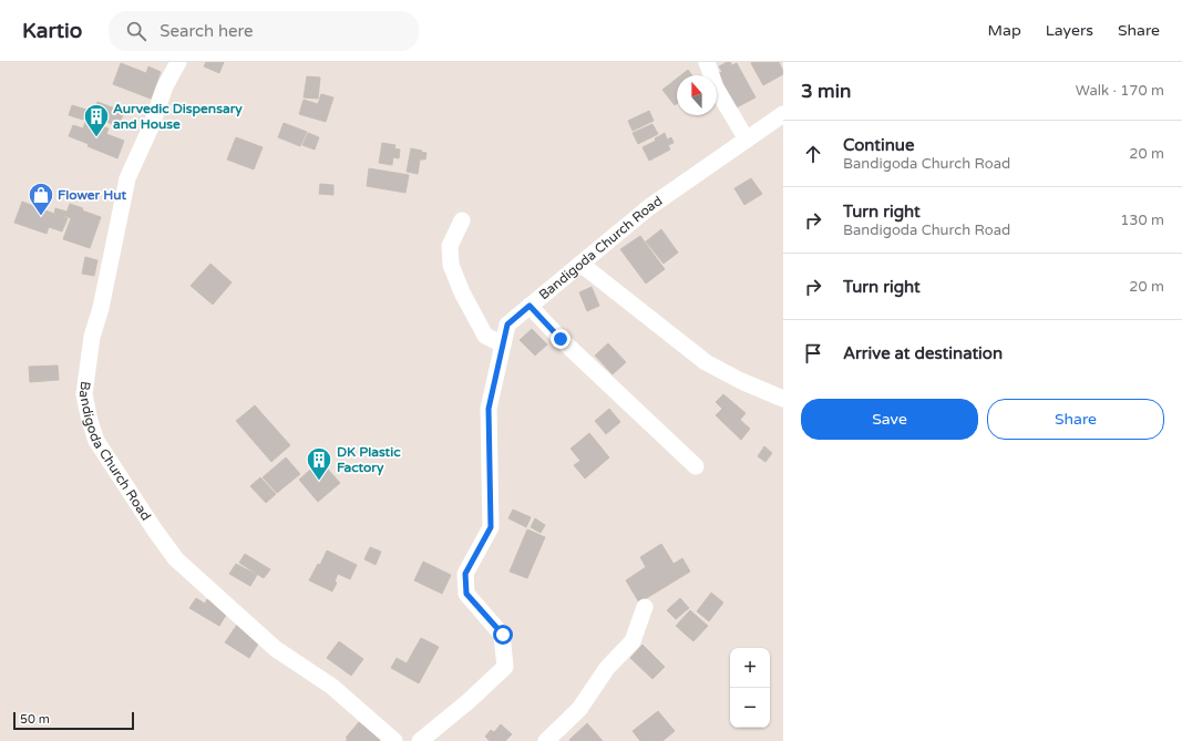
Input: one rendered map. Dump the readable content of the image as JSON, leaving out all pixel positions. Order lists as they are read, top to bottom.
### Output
{
  "streets": {
    "street": ["Bandigoda Church Road"]
  },
  "places": {
    "building": ["Aurvedic Dispensary and House", "DK Plastic Factory"],
    "shop": ["Flower Hut"]
  },
  "scale_bar": "50 m",
  "north": "top",
  "page": {
    "header": "Kartio",
    "search": "Search here",
    "nav": ["Map", "Layers", "Share"],
    "heading": ["3 min", "Walk · 170 m"],
    "list": [
      ["Continue", "Bandigoda Church Road", "20 m"],
      ["Turn right", "Bandigoda Church Road", "130 m"],
      ["Turn right", "20 m"],
      "Arrive at destination"
    ],
    "buttons": ["Save", "Share"],
    "map_buttons": ["+", "−"],
    "scale": "50 m"
  }
}
